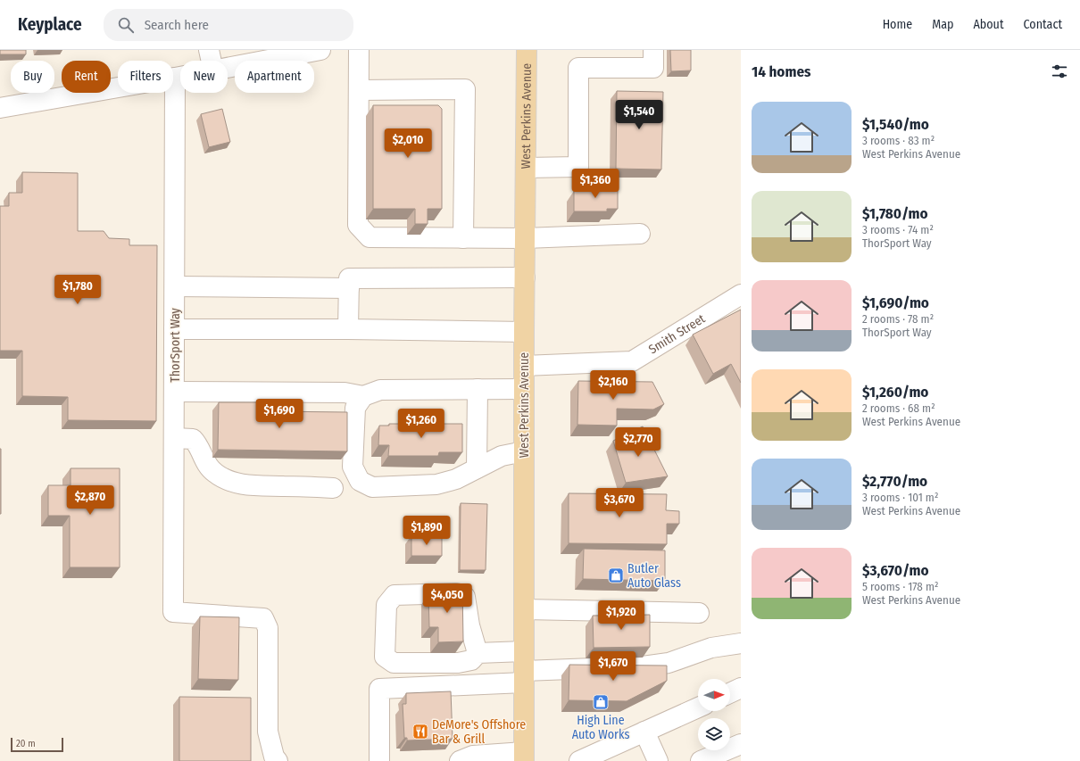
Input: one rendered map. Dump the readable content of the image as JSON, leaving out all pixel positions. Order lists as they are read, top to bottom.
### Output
{
  "streets": {
    "main road": ["West Perkins Avenue"],
    "street": ["Smith Street", "ThorSport Way"]
  },
  "crossings": [
    ["West Perkins Avenue", "Smith Street"]
  ],
  "places": {
    "shop": ["Butler Auto Glass", "High Line Auto Works"],
    "restaurant": ["DeMore's Offshore Bar & Grill"]
  },
  "scale_bar": "20 m",
  "north": "right",
  "page": {
    "header": "Keyplace",
    "search": "Search here",
    "nav": [
      "Home",
      "Map",
      "About",
      "Contact"
    ],
    "heading": "14 homes",
    "chip": [
      "Buy",
      "Rent",
      "Filters",
      "New",
      "Apartment"
    ],
    "list": [
      {
        "name": "$1,540/mo",
        "note": "3 rooms · 83 m² · West Perkins Avenue"
      },
      {
        "name": "$1,780/mo",
        "note": "3 rooms · 74 m² · ThorSport Way"
      },
      {
        "name": "$1,690/mo",
        "note": "2 rooms · 78 m² · ThorSport Way"
      },
      {
        "name": "$1,260/mo",
        "note": "2 rooms · 68 m² · West Perkins Avenue"
      },
      {
        "name": "$2,770/mo",
        "note": "3 rooms · 101 m² · West Perkins Avenue"
      },
      {
        "name": "$3,670/mo",
        "note": "5 rooms · 178 m² · West Perkins Avenue"
      }
    ],
    "price": [
      "$1,540",
      "$2,010",
      "$1,360",
      "$1,780",
      "$2,160",
      "$1,690",
      "$1,260",
      "$2,770",
      "$2,870",
      "$3,670",
      "$1,890",
      "$4,050",
      "$1,920",
      "$1,670"
    ],
    "scale": "20 m"
  }
}
